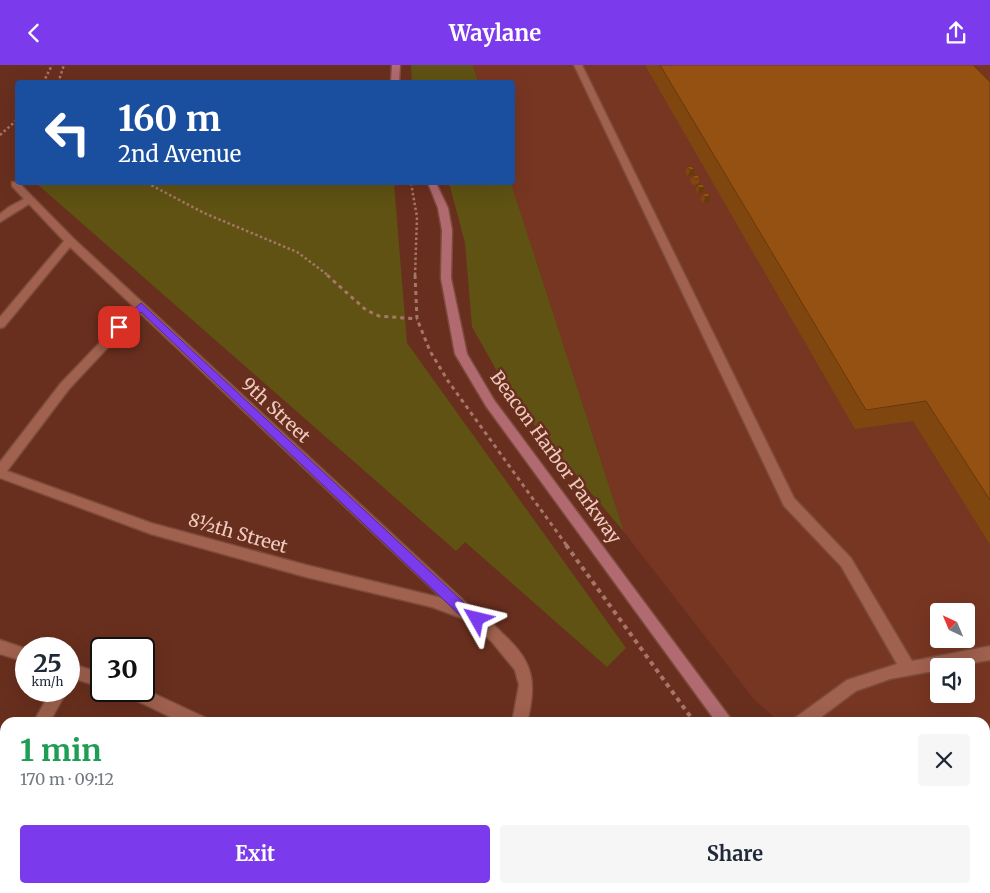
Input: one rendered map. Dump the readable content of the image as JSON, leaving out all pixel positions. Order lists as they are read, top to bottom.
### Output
{
  "streets": {
    "street": ["9th Street", "Beacon Harbor Parkway", "8½th Street"]
  },
  "crossings": [
    ["9th Street", "8½th Street"]
  ],
  "north": "top left",
  "page": {
    "header": "Waylane",
    "turn": ["160 m", "2nd Avenue"],
    "speed": "25 km/h",
    "limit": "30",
    "heading": ["1 min", "170 m · 09:12"],
    "buttons": ["Exit", "Share"]
  }
}
